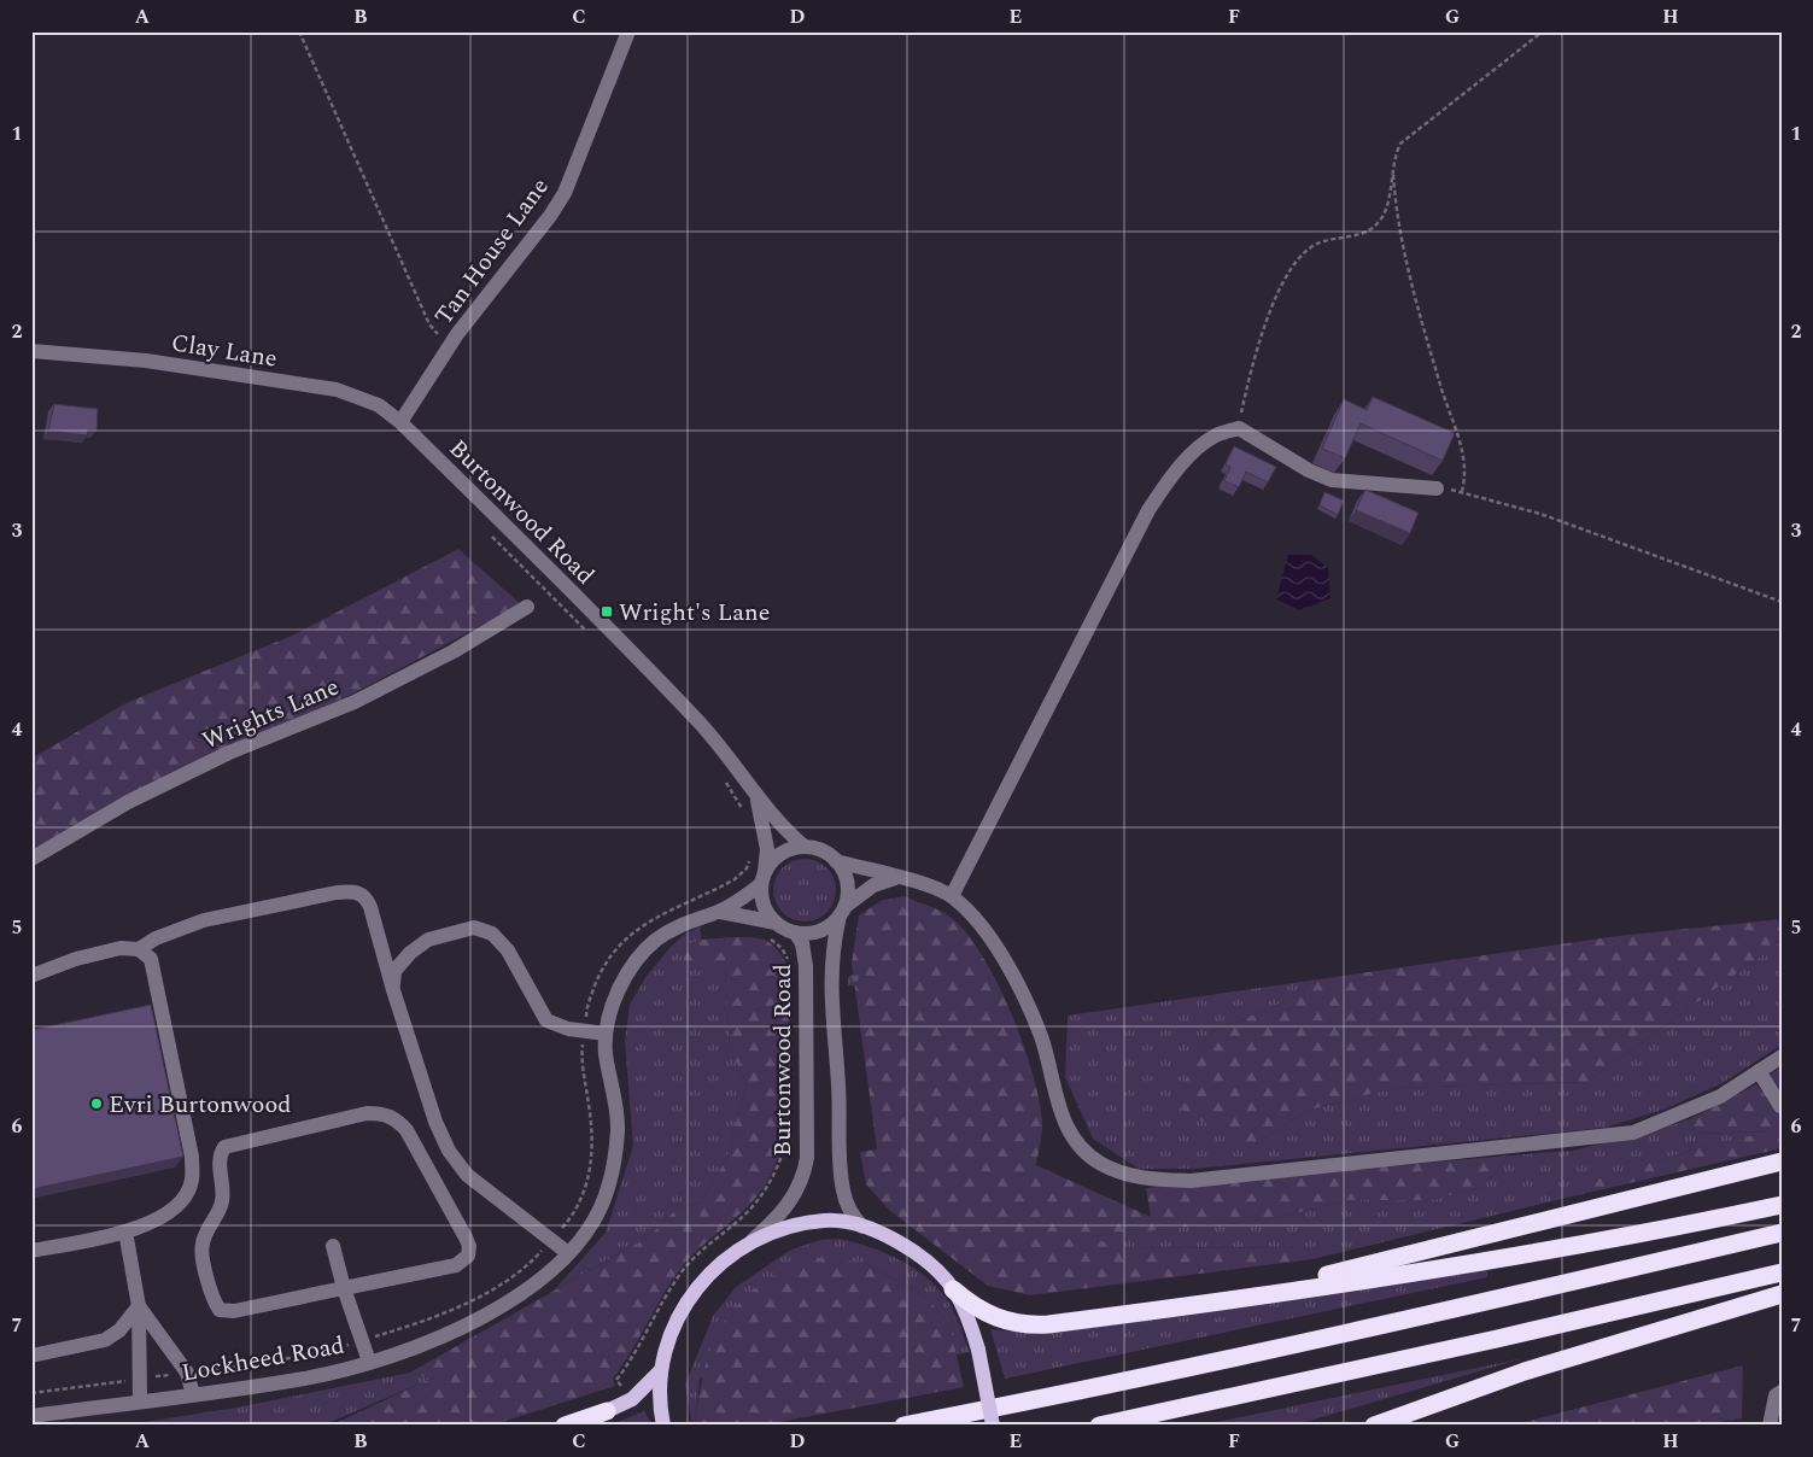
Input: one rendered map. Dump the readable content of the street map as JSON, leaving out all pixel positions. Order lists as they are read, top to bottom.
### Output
{
  "streets": {
    "street": [
      "Tan House Lane",
      "Clay Lane",
      "Burtonwood Road",
      "Wrights Lane",
      "Lockheed Road"
    ]
  },
  "crossings": [
    ["Tan House Lane", "Clay Lane"],
    ["Tan House Lane", "Burtonwood Road"],
    ["Clay Lane", "Burtonwood Road"],
    ["Burtonwood Road", "Lockheed Road"]
  ],
  "places": {
    "transit": ["Wright's Lane"],
    "other": ["Evri Burtonwood"]
  },
  "grid": {
    "columns": [
      "A",
      "B",
      "C",
      "D",
      "E",
      "F",
      "G",
      "H"
    ],
    "rows": [
      "1",
      "2",
      "3",
      "4",
      "5",
      "6",
      "7"
    ]
  }
}
